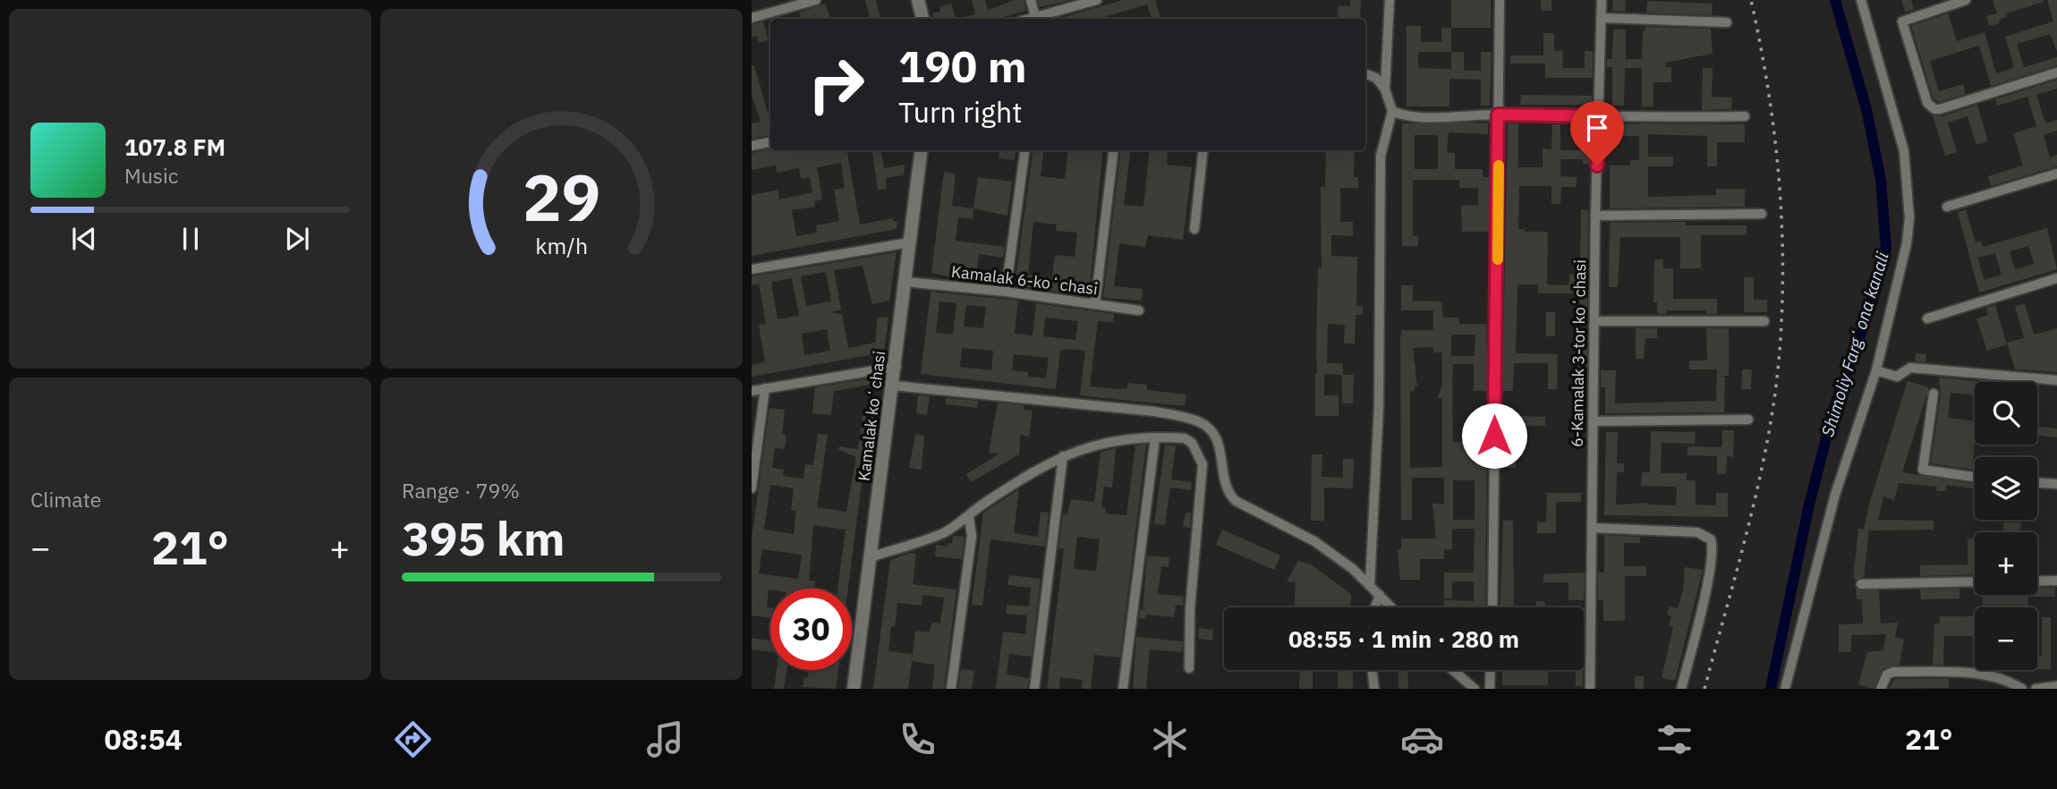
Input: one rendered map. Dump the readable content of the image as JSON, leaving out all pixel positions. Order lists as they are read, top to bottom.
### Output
{
  "streets": {
    "street": ["Kamalak 6-koʻchasi", "6-Kamalak 3-tor koʻchasi", "Kamalak koʻchasi"]
  },
  "crossings": [
    ["Kamalak 6-koʻchasi", "Kamalak koʻchasi"]
  ],
  "water": ["Shimoliy Fargʻona kanali"],
  "page": {
    "turn": ["190 m", "Turn right"],
    "song": ["107.8 FM", "Music"],
    "tile": [
      "Climate",
      ["Range · 79%", "395 km"]
    ],
    "map_buttons": ["+", "−"],
    "heat": ["−", "21°", "+"],
    "limit": "30",
    "trip": "08:55 · 1 min · 280 m",
    "tabs": ["08:54", "21°"],
    "gauge": ["29", "km/h"]
  }
}
